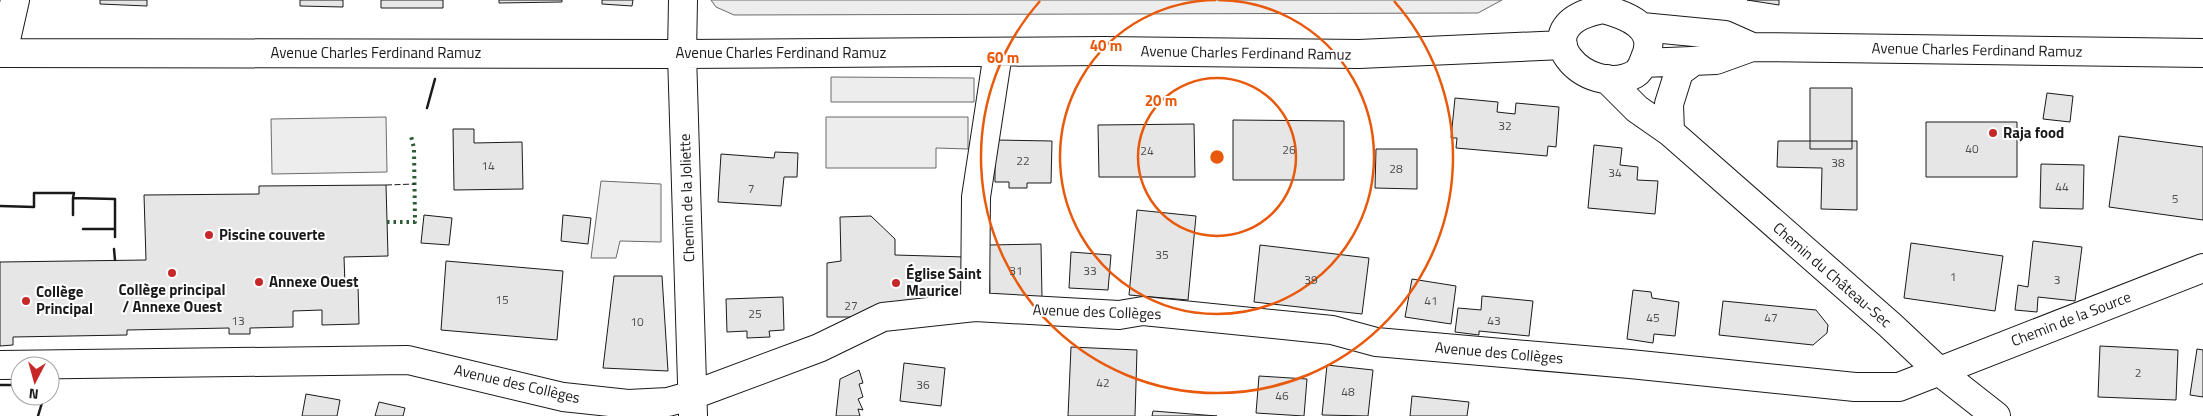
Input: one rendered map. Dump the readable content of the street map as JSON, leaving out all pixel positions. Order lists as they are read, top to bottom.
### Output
{
  "streets": {
    "street": [
      "Avenue Charles Ferdinand Ramuz",
      "Chemin de la Joliette",
      "Chemin du Château-Sec",
      "Avenue des Collèges",
      "Chemin de la Source"
    ]
  },
  "crossings": [
    ["Avenue Charles Ferdinand Ramuz", "Chemin de la Joliette"],
    ["Avenue Charles Ferdinand Ramuz", "Chemin du Château-Sec"],
    ["Chemin de la Joliette", "Avenue des Collèges"],
    ["Chemin du Château-Sec", "Avenue des Collèges"],
    ["Chemin du Château-Sec", "Chemin de la Source"],
    ["Avenue des Collèges", "Chemin de la Source"]
  ],
  "places": [
    "Raja food",
    "Piscine couverte",
    "Collège principal / Annexe Ouest",
    "Annexe Ouest",
    "Église Saint Maurice",
    "Collège Principal"
  ],
  "house_numbers": [
    "32",
    "40",
    "26",
    "24",
    "22",
    "38",
    "14",
    "28",
    "34",
    "44",
    "7",
    "5",
    "35",
    "31",
    "33",
    "1",
    "39",
    "3",
    "15",
    "41",
    "27",
    "25",
    "45",
    "47",
    "13",
    "43",
    "10",
    "2",
    "42",
    "36",
    "48",
    "46"
  ],
  "north": "bottom",
  "rings": ["40 m", "60 m", "20 m"]
}
